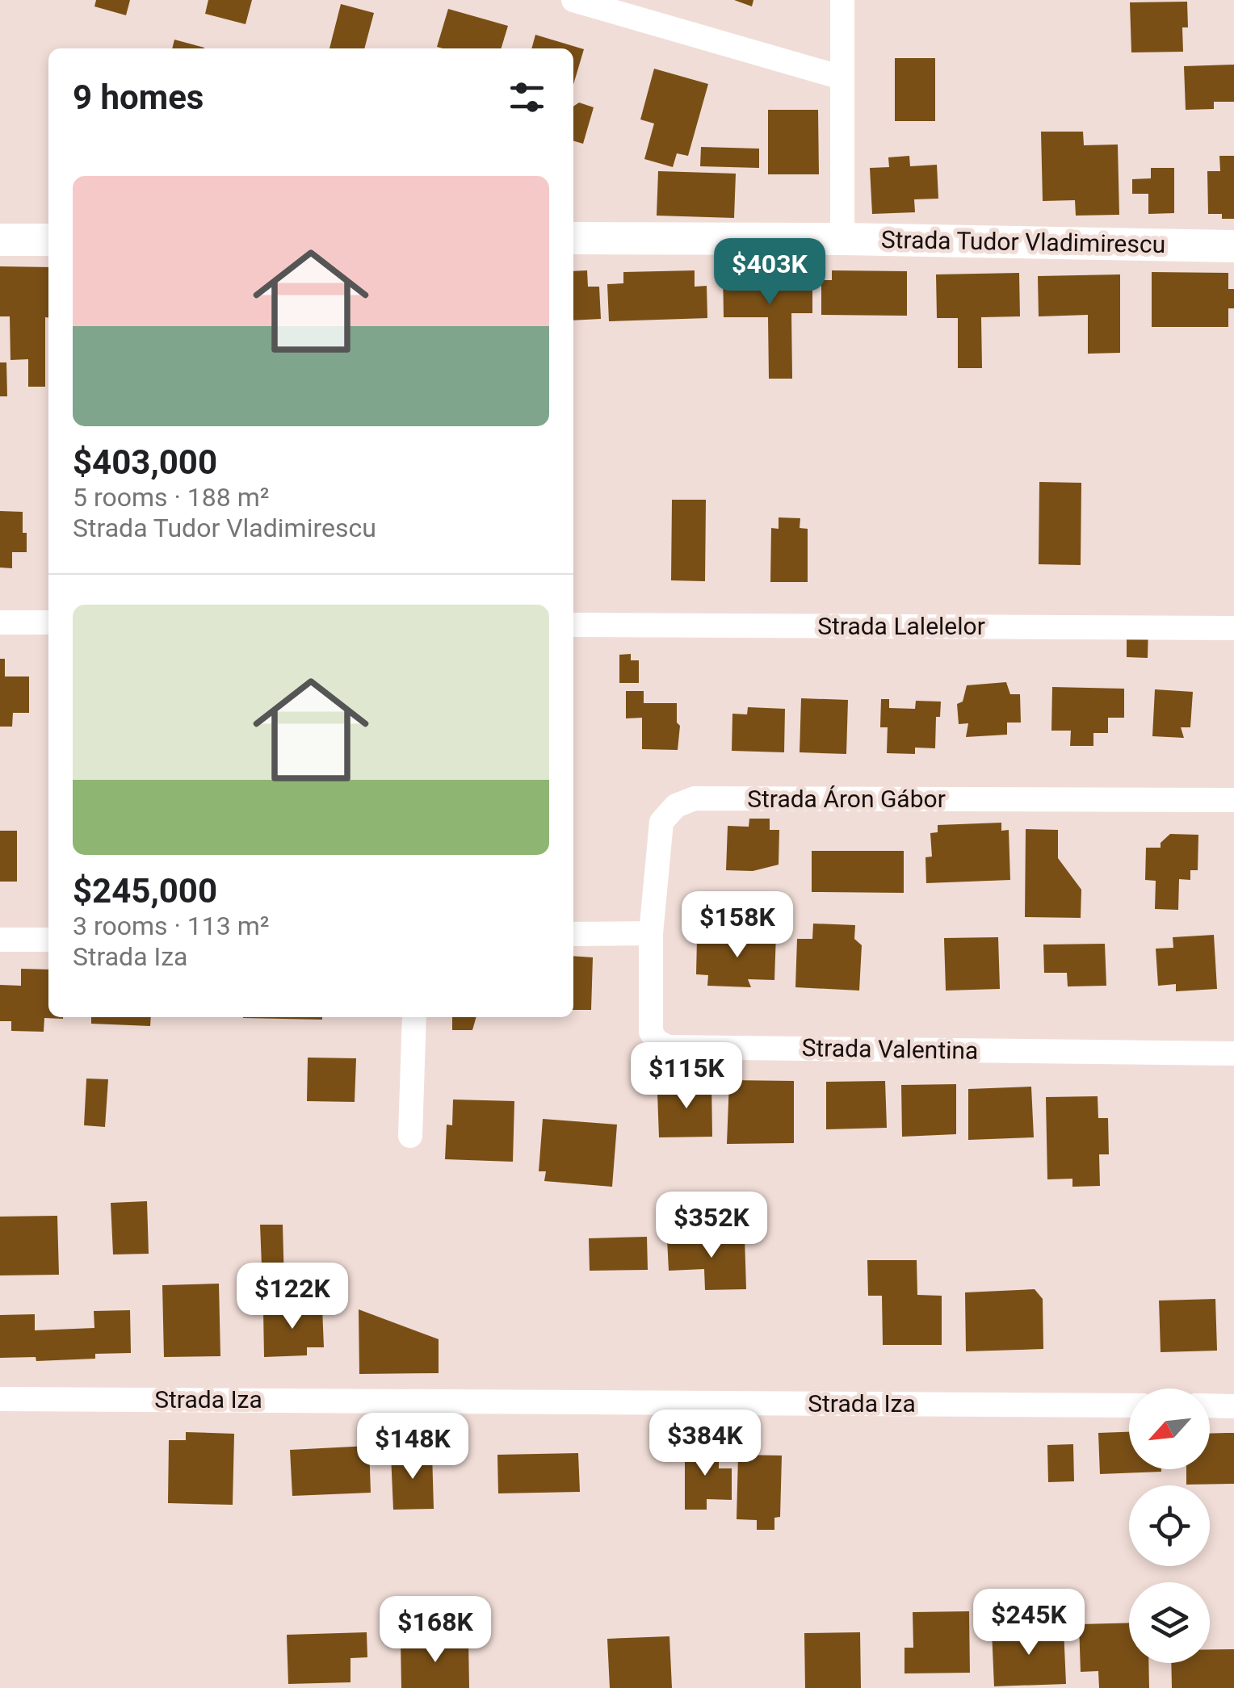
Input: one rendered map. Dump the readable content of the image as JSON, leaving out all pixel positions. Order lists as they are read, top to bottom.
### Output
{
  "streets": {
    "street": [
      "Strada Tudor Vladimirescu",
      "Strada Lalelelor",
      "Strada Áron Gábor",
      "Strada Valentina",
      "Strada Iza"
    ]
  },
  "crossings": [
    ["Strada Áron Gábor", "Strada Valentina"]
  ],
  "north": "bottom left",
  "page": {
    "heading": "9 homes",
    "list": [
      {
        "name": "$403,000",
        "note": "5 rooms · 188 m² · Strada Tudor Vladimirescu"
      },
      {
        "name": "$245,000",
        "note": "3 rooms · 113 m² · Strada Iza"
      }
    ],
    "price": [
      "$403K",
      "$158K",
      "$115K",
      "$352K",
      "$122K",
      "$384K",
      "$148K",
      "$245K",
      "$168K"
    ]
  }
}
